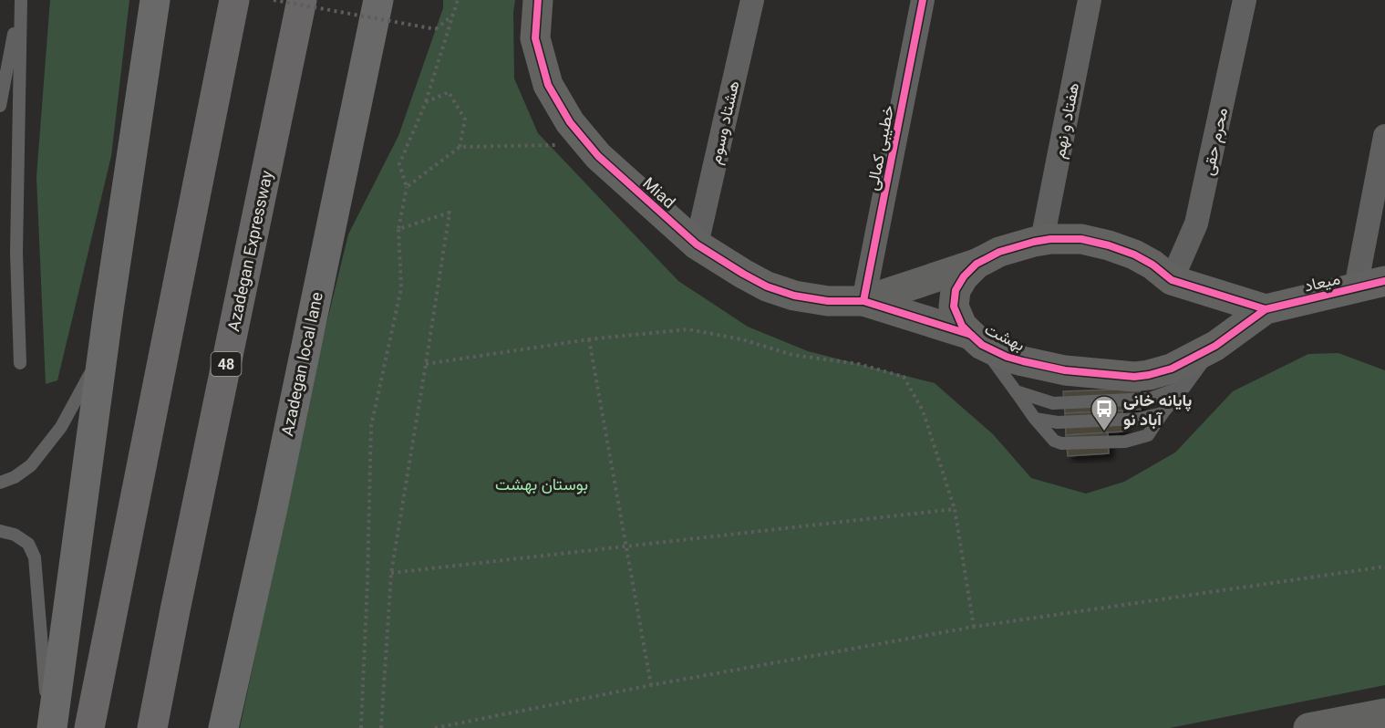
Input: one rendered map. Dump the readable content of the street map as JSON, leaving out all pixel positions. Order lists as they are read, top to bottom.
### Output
{
  "streets": {
    "highway": ["Azadegan Expressway", "48"],
    "main road": ["Azadegan local lane"],
    "street": [
      "هفتاد و نهم",
      "هشتاد وسوم",
      "محرم حقی",
      "خطیبی کمالی",
      "Miad",
      "میعاد",
      "بهشت"
    ]
  },
  "crossings": [
    ["هفتاد و نهم", "بهشت"],
    ["هشتاد وسوم", "Miad"],
    ["محرم حقی", "بهشت"],
    ["خطیبی کمالی", "Miad"],
    ["میعاد", "بهشت"]
  ],
  "parks": ["بوستان بهشت"],
  "places": {
    "bus stop": ["پایانه خانی آباد نو"]
  }
}
